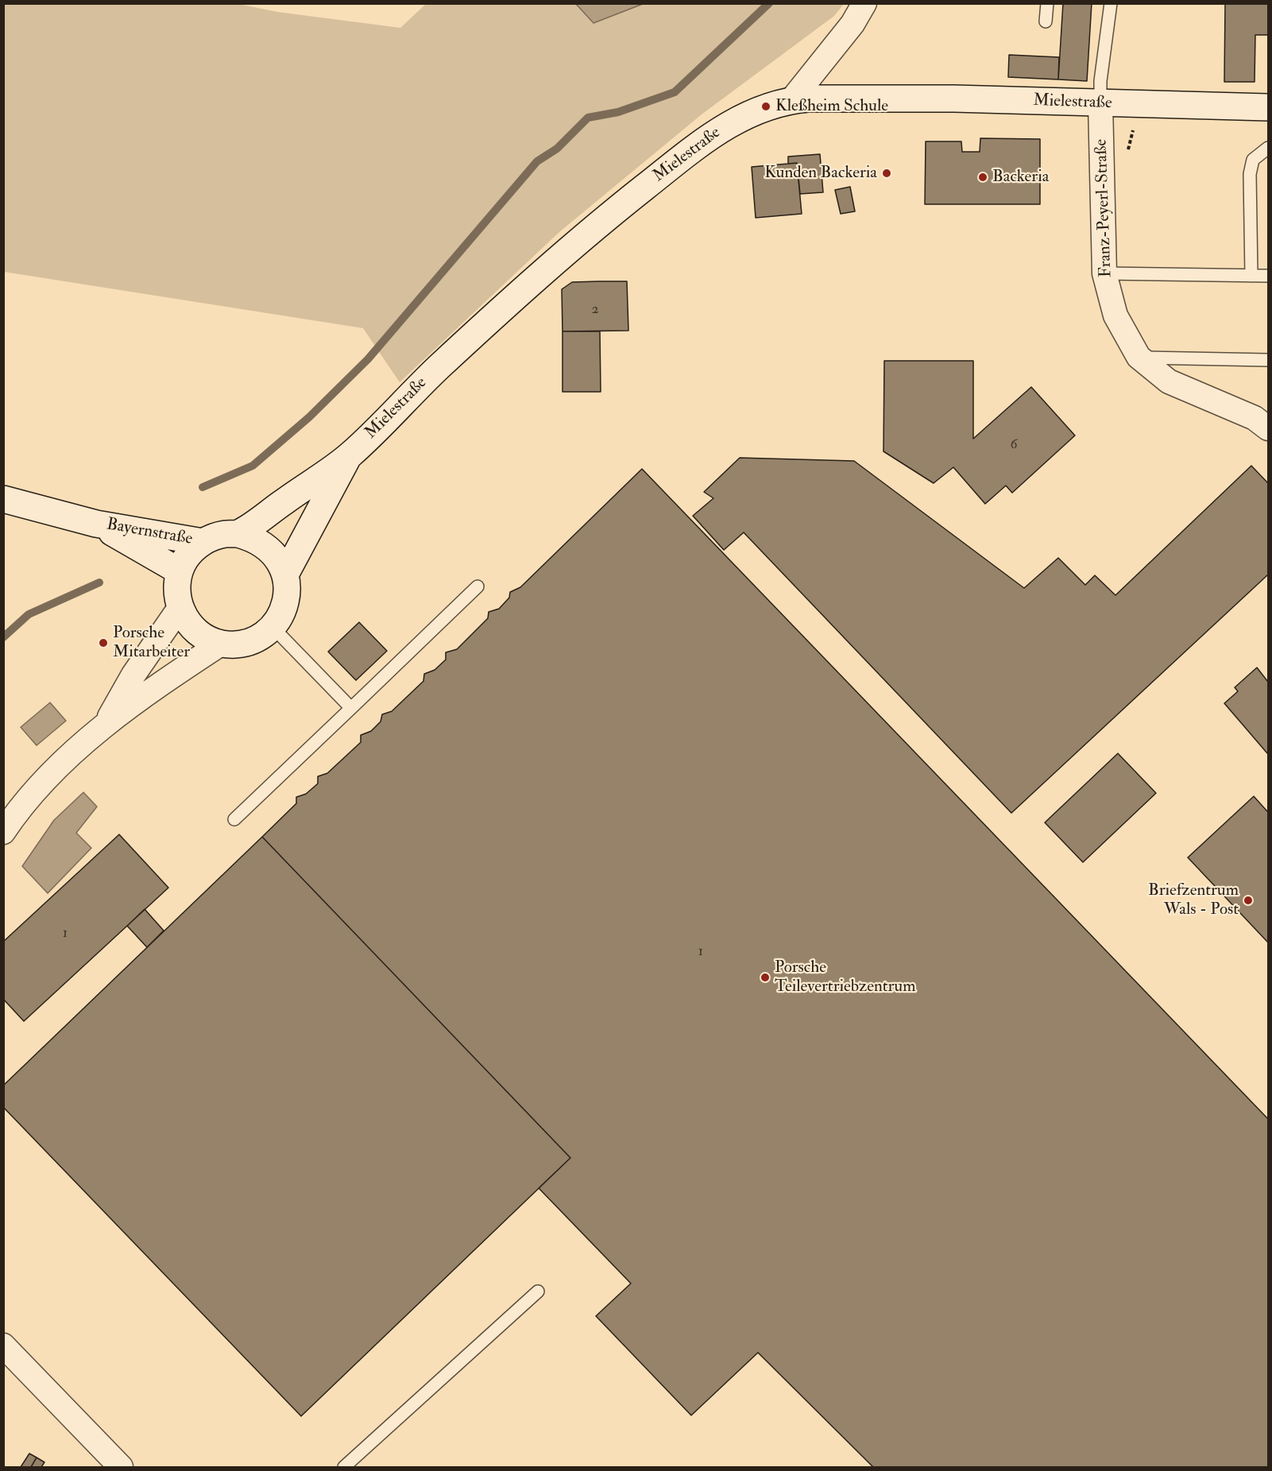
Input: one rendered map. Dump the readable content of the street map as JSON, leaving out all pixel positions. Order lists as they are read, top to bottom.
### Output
{
  "streets": {
    "street": ["Mielestraße", "Franz-Peyerl-Straße", "Bayernstraße"]
  },
  "crossings": [
    ["Mielestraße", "Franz-Peyerl-Straße"],
    ["Mielestraße", "Bayernstraße"]
  ],
  "places": [
    "Kleßheim Schule",
    "Kunden Backeria",
    "Backeria",
    "Porsche Mitarbeiter",
    "Briefzentrum Wals - Post",
    "Porsche Teilevertriebzentrum"
  ],
  "house_numbers": [
    "2",
    "6",
    "1",
    "1"
  ]
}
